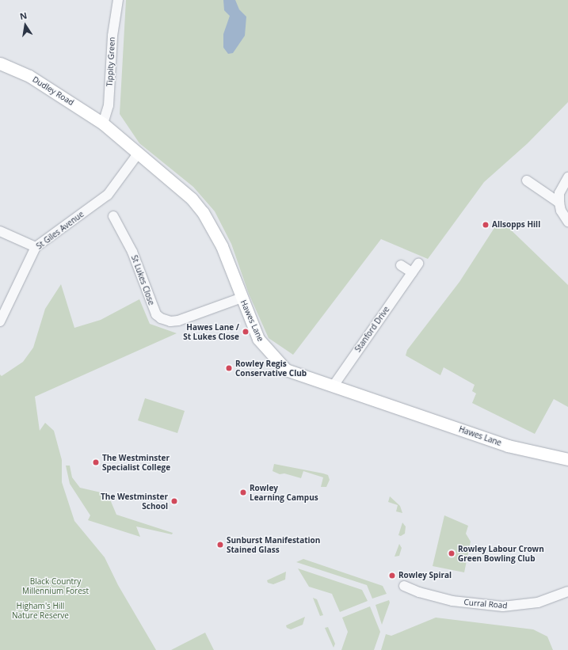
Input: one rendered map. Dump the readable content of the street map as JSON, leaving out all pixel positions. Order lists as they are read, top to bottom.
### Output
{
  "streets": {
    "main road": ["Dudley Road", "Hawes Lane"],
    "street": [
      "Tippity Green",
      "St Giles Avenue",
      "St Lukes Close",
      "Stanford Drive",
      "Curral Road"
    ]
  },
  "crossings": [
    ["Tippity Green", "Dudley Road"],
    ["Tippity Green", "Hawes Lane"],
    ["Dudley Road", "Hawes Lane"],
    ["St Giles Avenue", "Hawes Lane"],
    ["St Lukes Close", "Hawes Lane"],
    ["Hawes Lane", "Stanford Drive"]
  ],
  "parks": ["Black Country Millennium Forest", "Higham's Hill Nature Reserve"],
  "places": [
    "Allsopps Hill",
    "Hawes Lane / St Lukes Close",
    "Rowley Regis Conservative Club",
    "The Westminster Specialist College",
    "Rowley Learning Campus",
    "The Westminster School",
    "Sunburst Manifestation Stained Glass",
    "Rowley Labour Crown Green Bowling Club",
    "Rowley Spiral"
  ],
  "north": "top"
}
